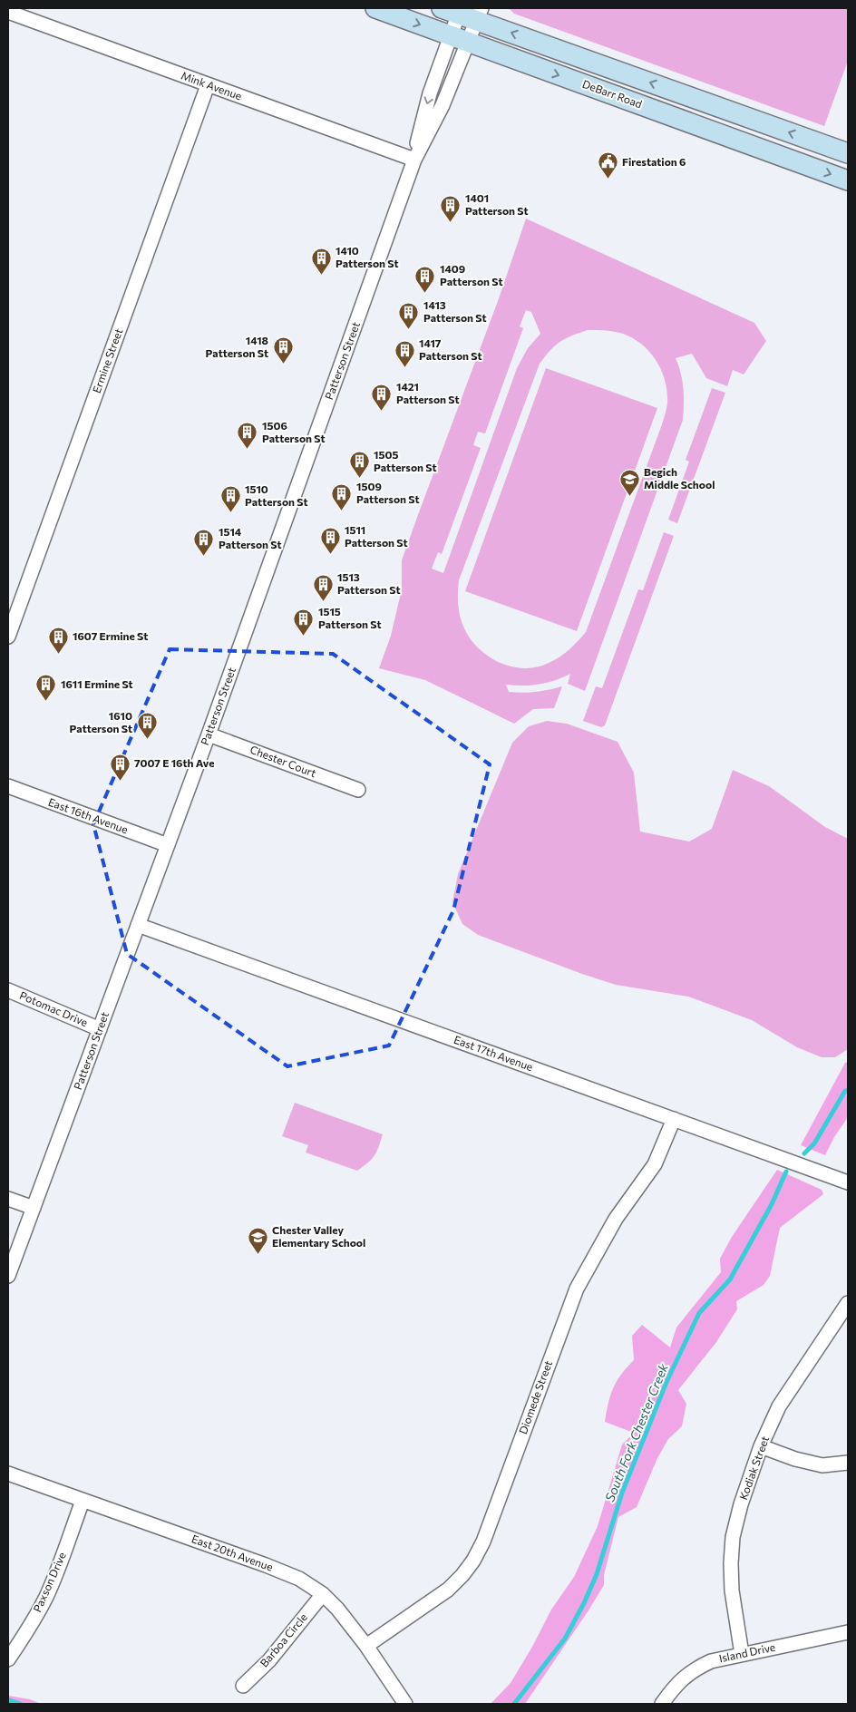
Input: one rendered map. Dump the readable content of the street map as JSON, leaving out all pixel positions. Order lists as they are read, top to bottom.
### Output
{
  "streets": {
    "main road": ["DeBarr Road"],
    "street": [
      "Mink Avenue",
      "Ermine Street",
      "Patterson Street",
      "Chester Court",
      "East 16th Avenue",
      "Potomac Drive",
      "East 17th Avenue",
      "Diomede Street",
      "Kodiak Street",
      "East 20th Avenue",
      "Paxson Drive",
      "Barboa Circle",
      "Island Drive"
    ]
  },
  "crossings": [
    ["Mink Avenue", "Ermine Street"],
    ["Mink Avenue", "Patterson Street"],
    ["DeBarr Road", "Patterson Street"],
    ["Patterson Street", "Chester Court"],
    ["Patterson Street", "East 16th Avenue"],
    ["Patterson Street", "Potomac Drive"],
    ["Patterson Street", "East 17th Avenue"],
    ["East 17th Avenue", "Diomede Street"],
    ["Diomede Street", "East 20th Avenue"],
    ["Kodiak Street", "Island Drive"],
    ["East 20th Avenue", "Paxson Drive"],
    ["East 20th Avenue", "Barboa Circle"]
  ],
  "water": ["South Fork Chester Creek"],
  "places": {
    "public building": ["Firestation 6"],
    "building": [
      "1401 Patterson St",
      "1410 Patterson St",
      "1409 Patterson St",
      "1413 Patterson St",
      "1418 Patterson St",
      "1417 Patterson St",
      "1421 Patterson St",
      "1506 Patterson St",
      "1505 Patterson St",
      "1509 Patterson St",
      "1510 Patterson St",
      "1511 Patterson St",
      "1514 Patterson St",
      "1513 Patterson St",
      "1515 Patterson St",
      "1607 Ermine St",
      "1611 Ermine St",
      "1610 Patterson St",
      "7007 E 16th Ave"
    ],
    "school or university": ["Begich Middle School", "Chester Valley Elementary School"]
  }
}
